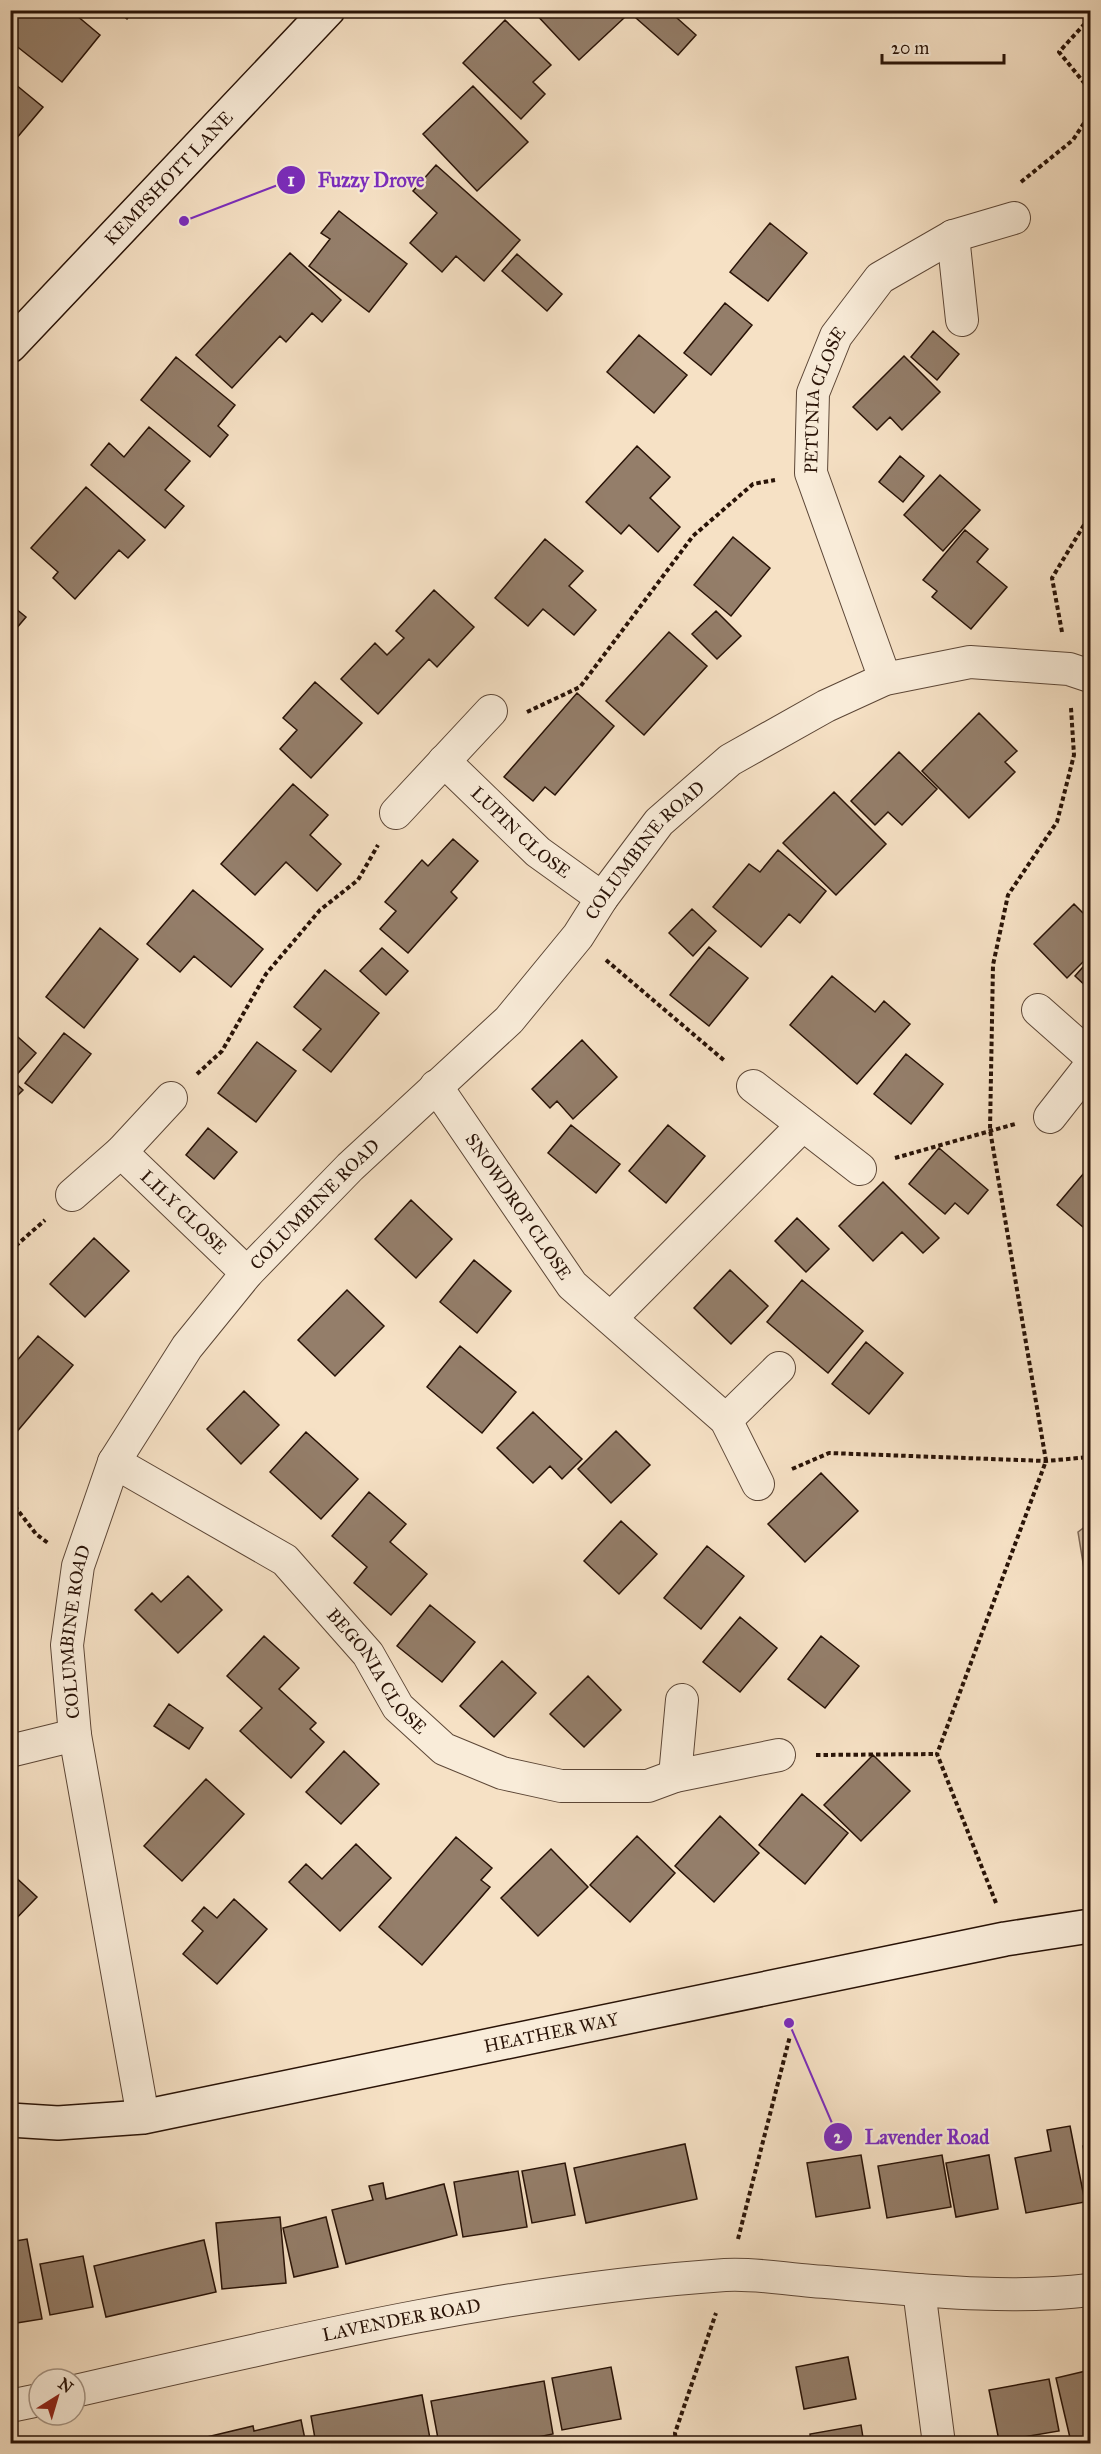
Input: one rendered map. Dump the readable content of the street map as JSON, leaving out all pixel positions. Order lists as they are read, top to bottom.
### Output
{
  "streets": {
    "street": [
      "KEMPSHOTT LANE",
      "PETUNIA CLOSE",
      "LUPIN CLOSE",
      "COLUMBINE ROAD",
      "SNOWDROP CLOSE",
      "LILY CLOSE",
      "BEGONIA CLOSE",
      "HEATHER WAY",
      "LAVENDER ROAD"
    ]
  },
  "crossings": [
    ["PETUNIA CLOSE", "COLUMBINE ROAD"],
    ["LUPIN CLOSE", "COLUMBINE ROAD"],
    ["COLUMBINE ROAD", "SNOWDROP CLOSE"],
    ["COLUMBINE ROAD", "LILY CLOSE"],
    ["COLUMBINE ROAD", "BEGONIA CLOSE"],
    ["COLUMBINE ROAD", "HEATHER WAY"]
  ],
  "places": ["Fuzzy Drove", "Lavender Road"],
  "scale_bar": "20 m",
  "north": "top right"
}
